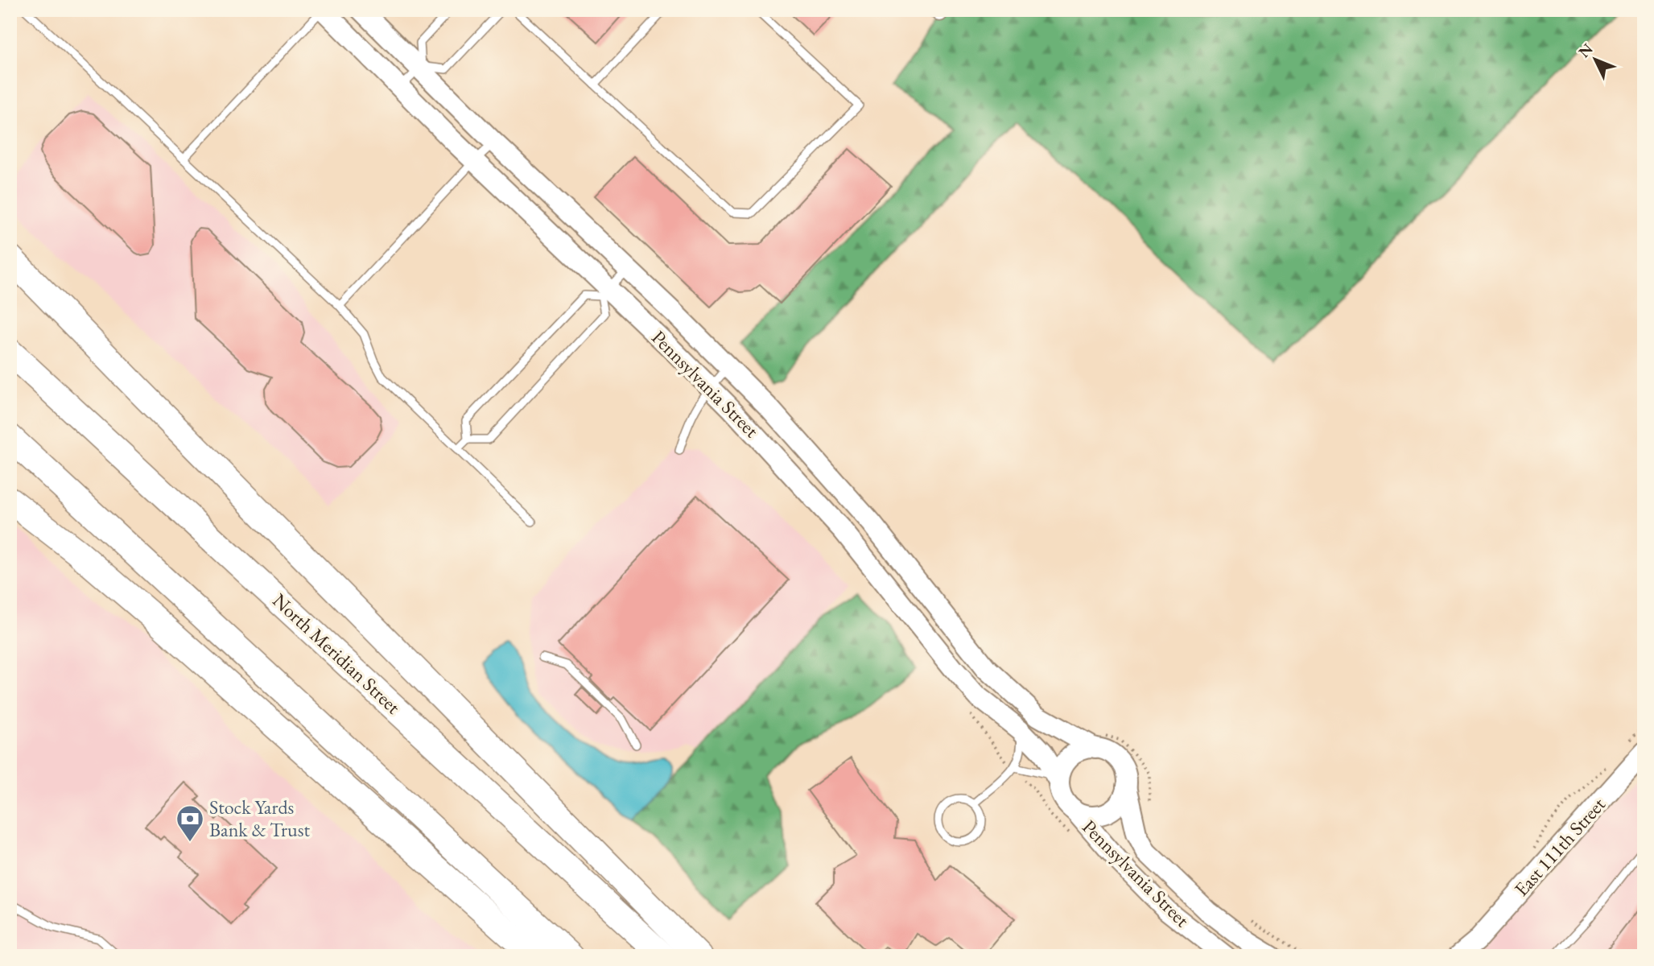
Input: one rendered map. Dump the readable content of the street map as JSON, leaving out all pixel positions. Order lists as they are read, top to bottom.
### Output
{
  "streets": {
    "highway": ["North Meridian Street"],
    "main road": ["Pennsylvania Street", "East 111th Street"]
  },
  "places": {
    "bank": ["Stock Yards Bank & Trust"]
  },
  "north": "top left"
}
